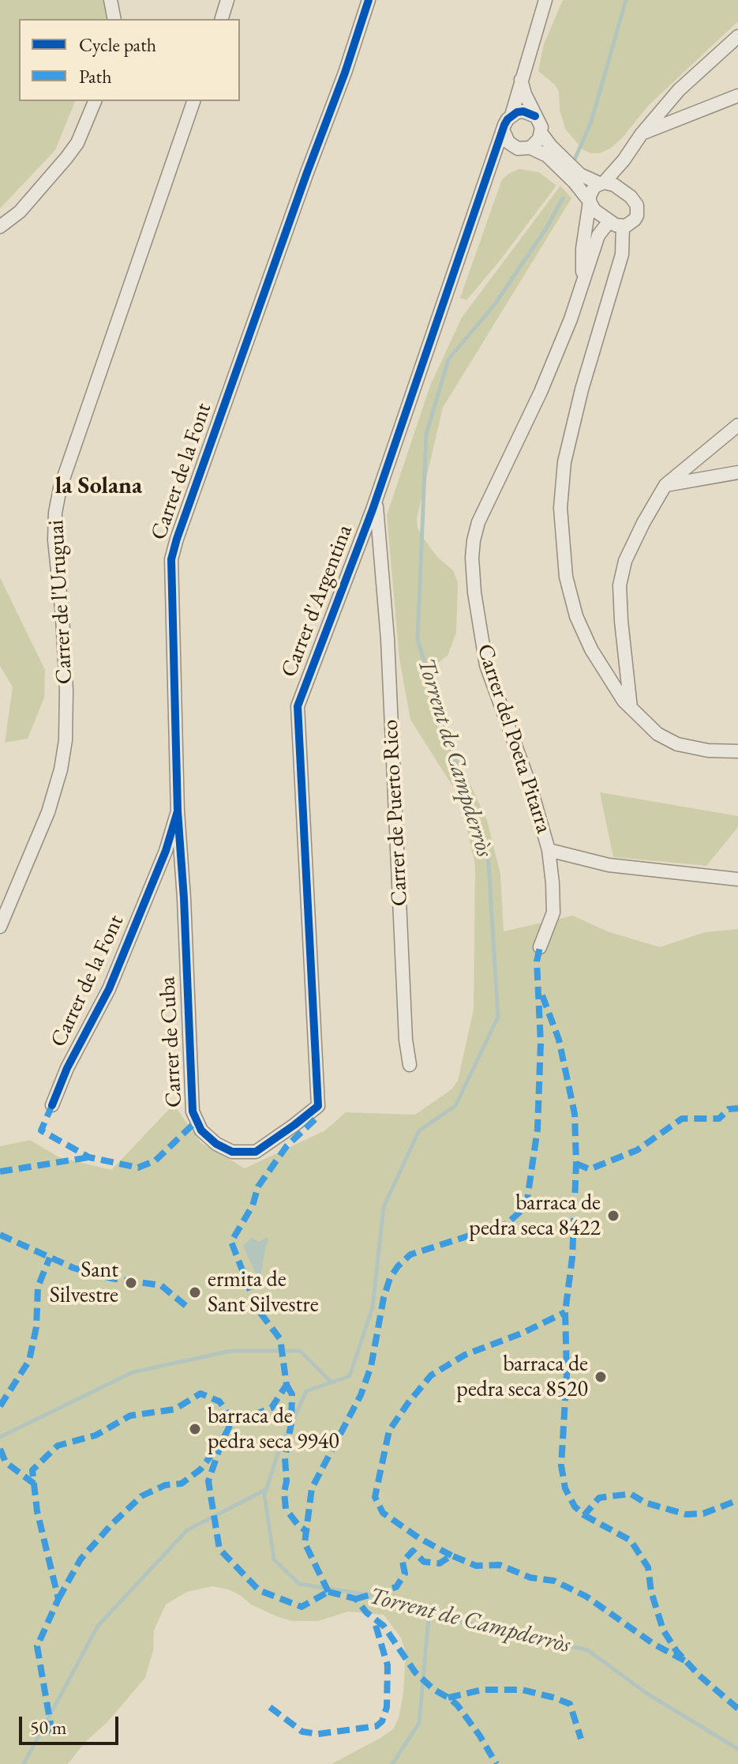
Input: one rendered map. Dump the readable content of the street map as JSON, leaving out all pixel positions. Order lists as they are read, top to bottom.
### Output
{
  "streets": {
    "street": [
      "Carrer de la Font",
      "Carrer d'Argentina",
      "Carrer de l'Uruguai",
      "Carrer del Poeta Pitarra",
      "Carrer de Puerto Rico",
      "Carrer de Cuba"
    ]
  },
  "crossings": [
    ["Carrer de la Font", "Carrer de Cuba"],
    ["Carrer d'Argentina", "Carrer de Puerto Rico"],
    ["Carrer d'Argentina", "Carrer de Cuba"]
  ],
  "districts": ["la Solana"],
  "water": ["Torrent de Campderròs"],
  "places": [
    "barraca de pedra seca 8422",
    "Sant Silvestre",
    "ermita de Sant Silvestre",
    "barraca de pedra seca 8520",
    "barraca de pedra seca 9940"
  ],
  "legend": ["Cycle path", "Path"],
  "scale_bar": "50 m"
}
